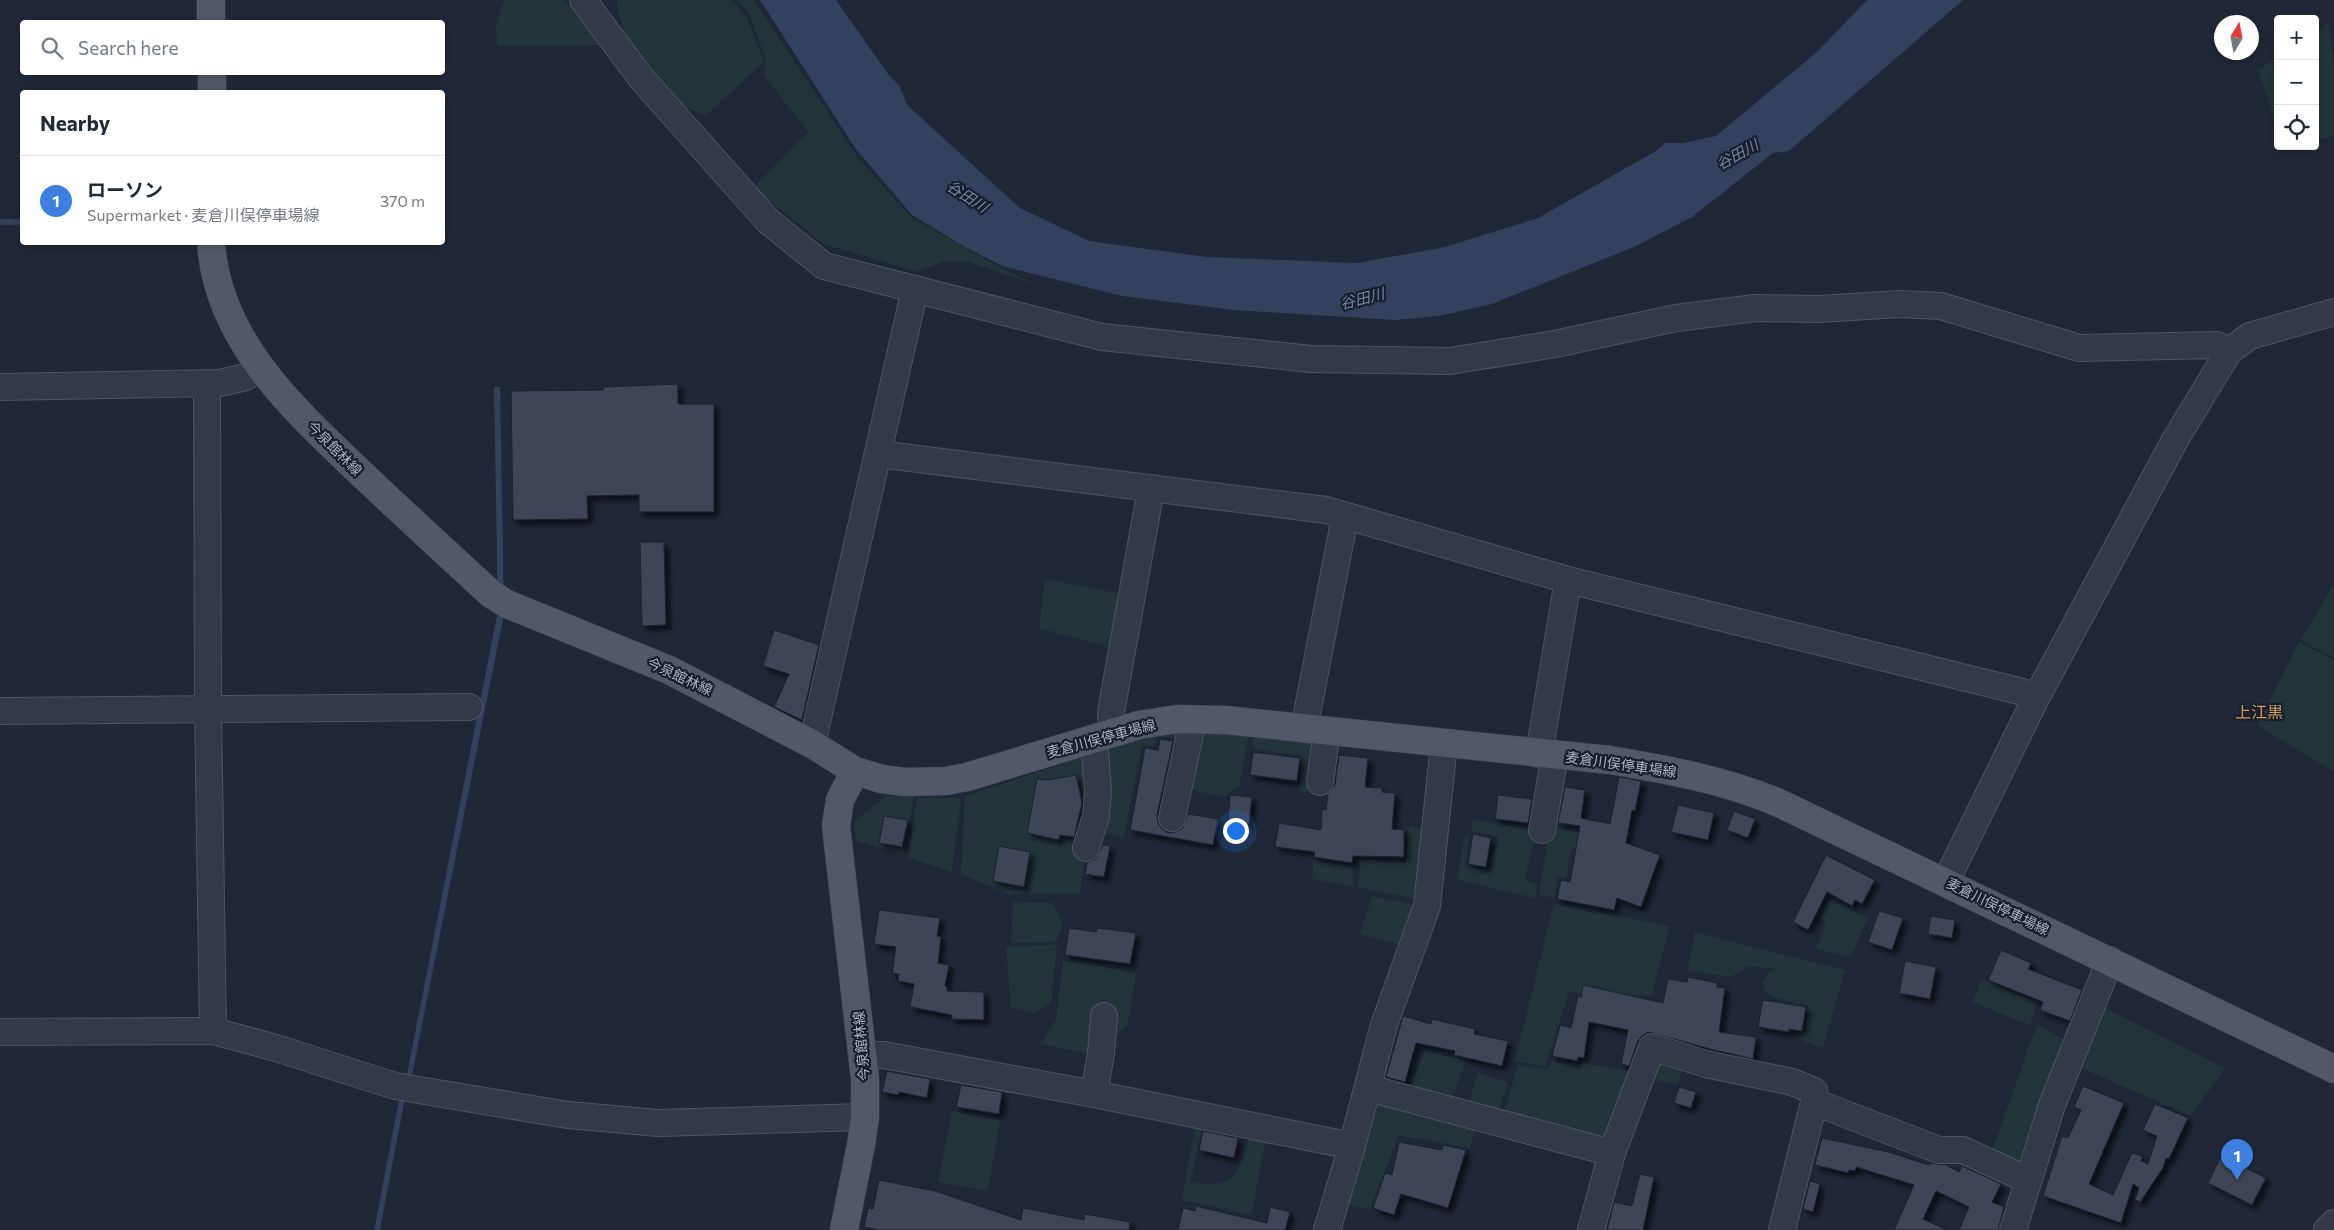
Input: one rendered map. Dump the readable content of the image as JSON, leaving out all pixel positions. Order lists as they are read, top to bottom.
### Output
{
  "streets": {
    "main road": ["今泉館林線", "麦倉川俣停車場線"]
  },
  "crossings": [
    ["今泉館林線", "麦倉川俣停車場線"]
  ],
  "districts": ["上江黒"],
  "water": ["谷田川"],
  "north": "top",
  "page": {
    "map_buttons": ["+", "−"],
    "search": "Search here",
    "heading": "Nearby",
    "list": [
      {
        "mark": "1",
        "name": "ローソン",
        "note": "Supermarket · 麦倉川俣停車場線",
        "value": "370 m"
      }
    ],
    "pins": "1"
  }
}
